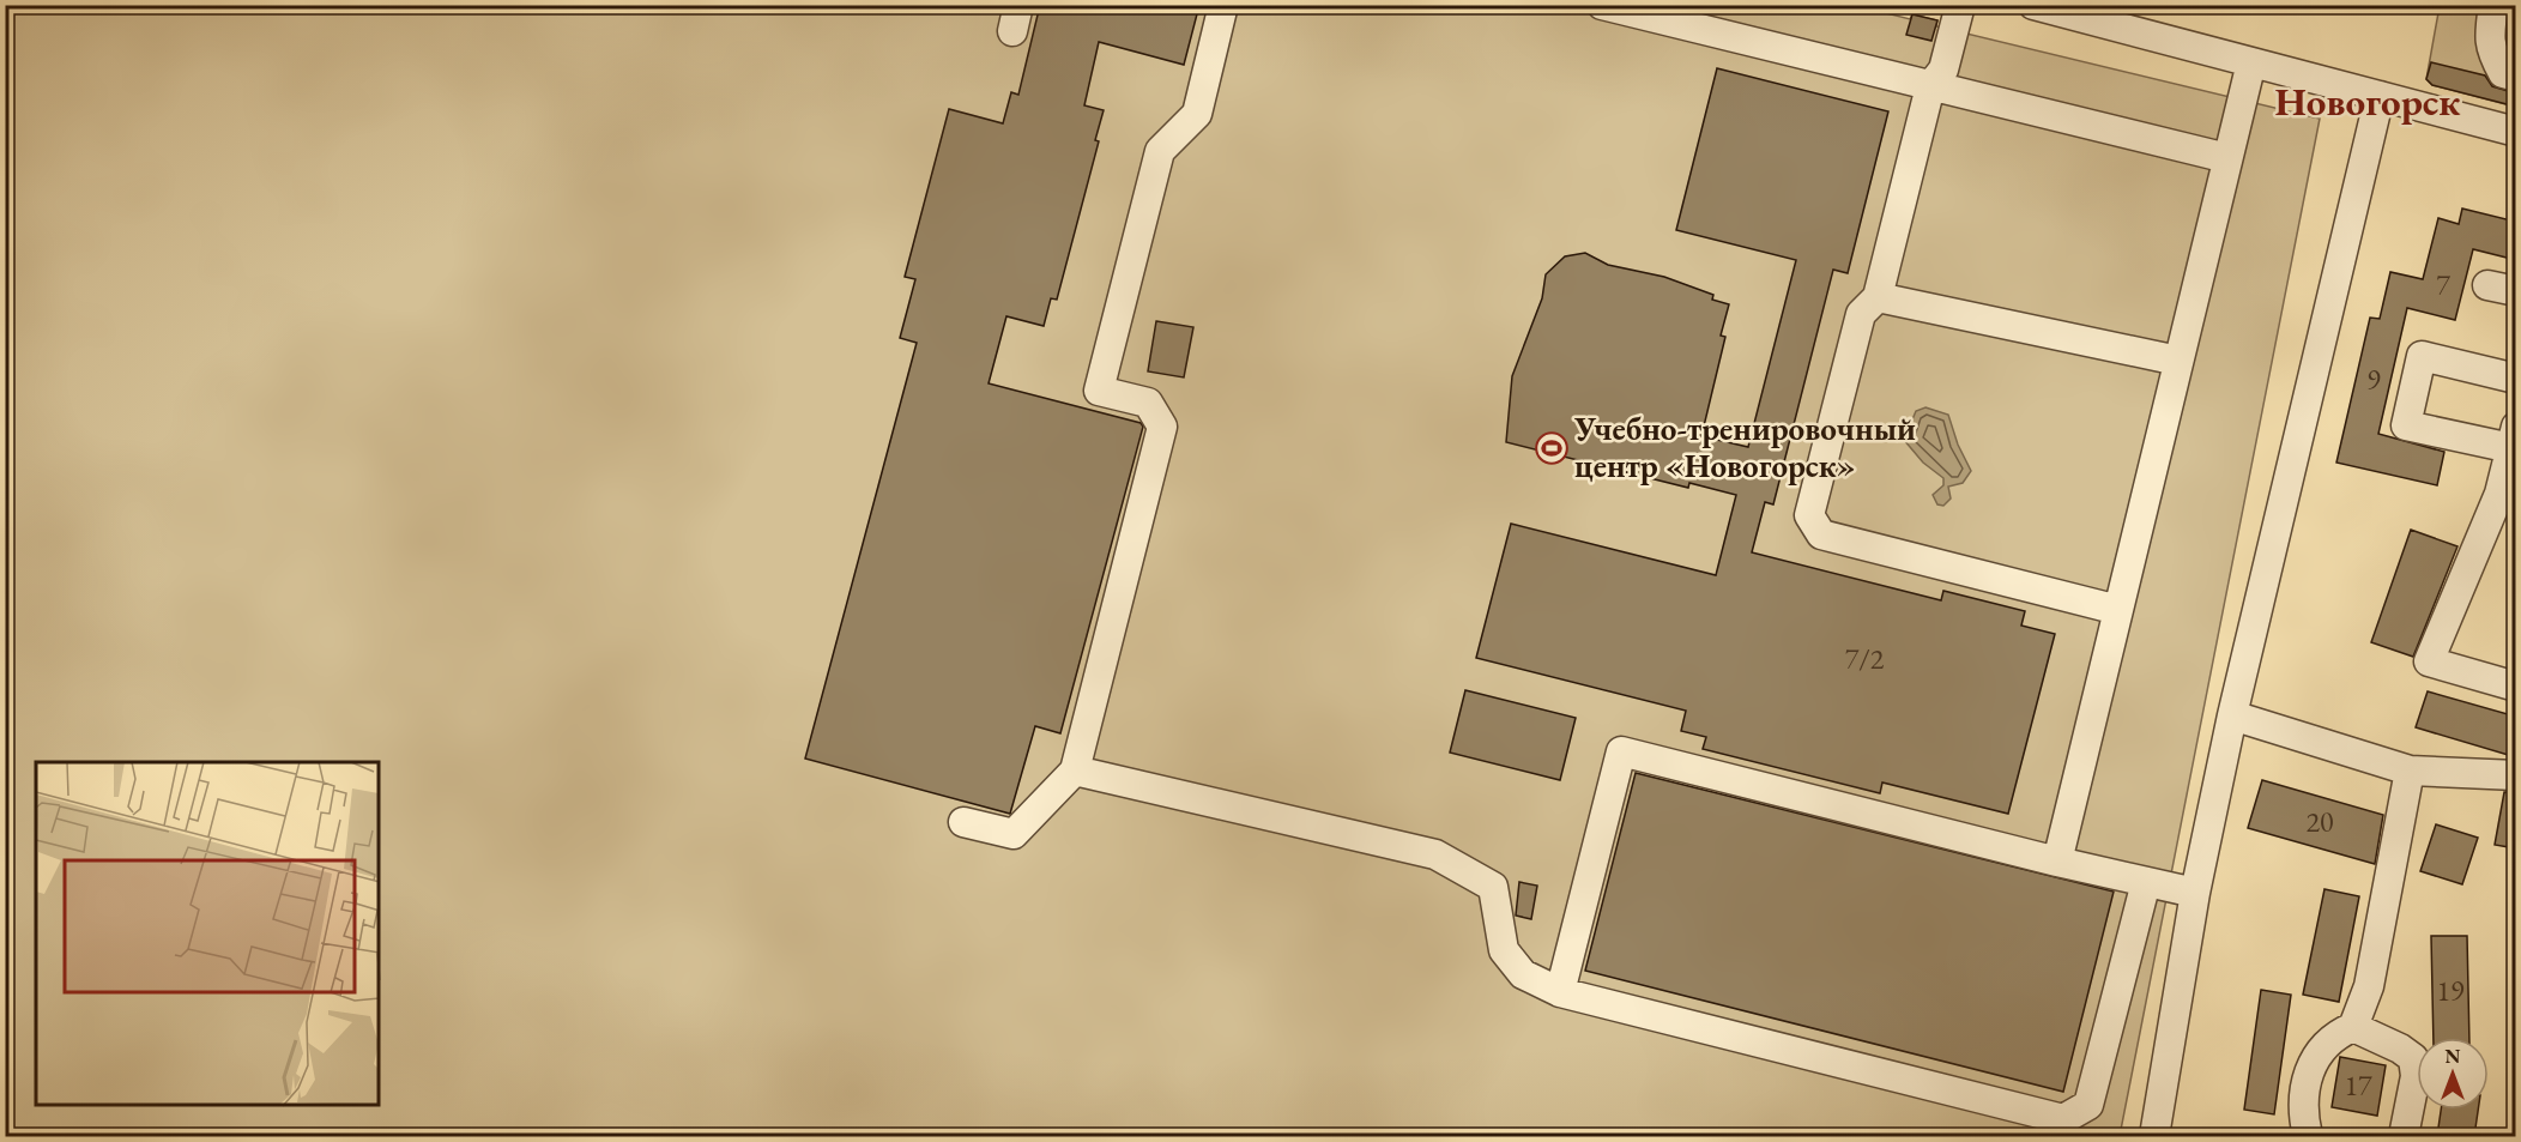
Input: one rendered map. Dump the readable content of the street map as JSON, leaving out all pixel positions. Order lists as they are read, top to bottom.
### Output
{
  "districts": ["Новогорск"],
  "places": {
    "sports": ["Учебно-тренировочный центр «Новогорск»"]
  },
  "house_numbers": [
    "7",
    "9",
    "7/2",
    "20",
    "19",
    "17"
  ],
  "north": "top"
}
